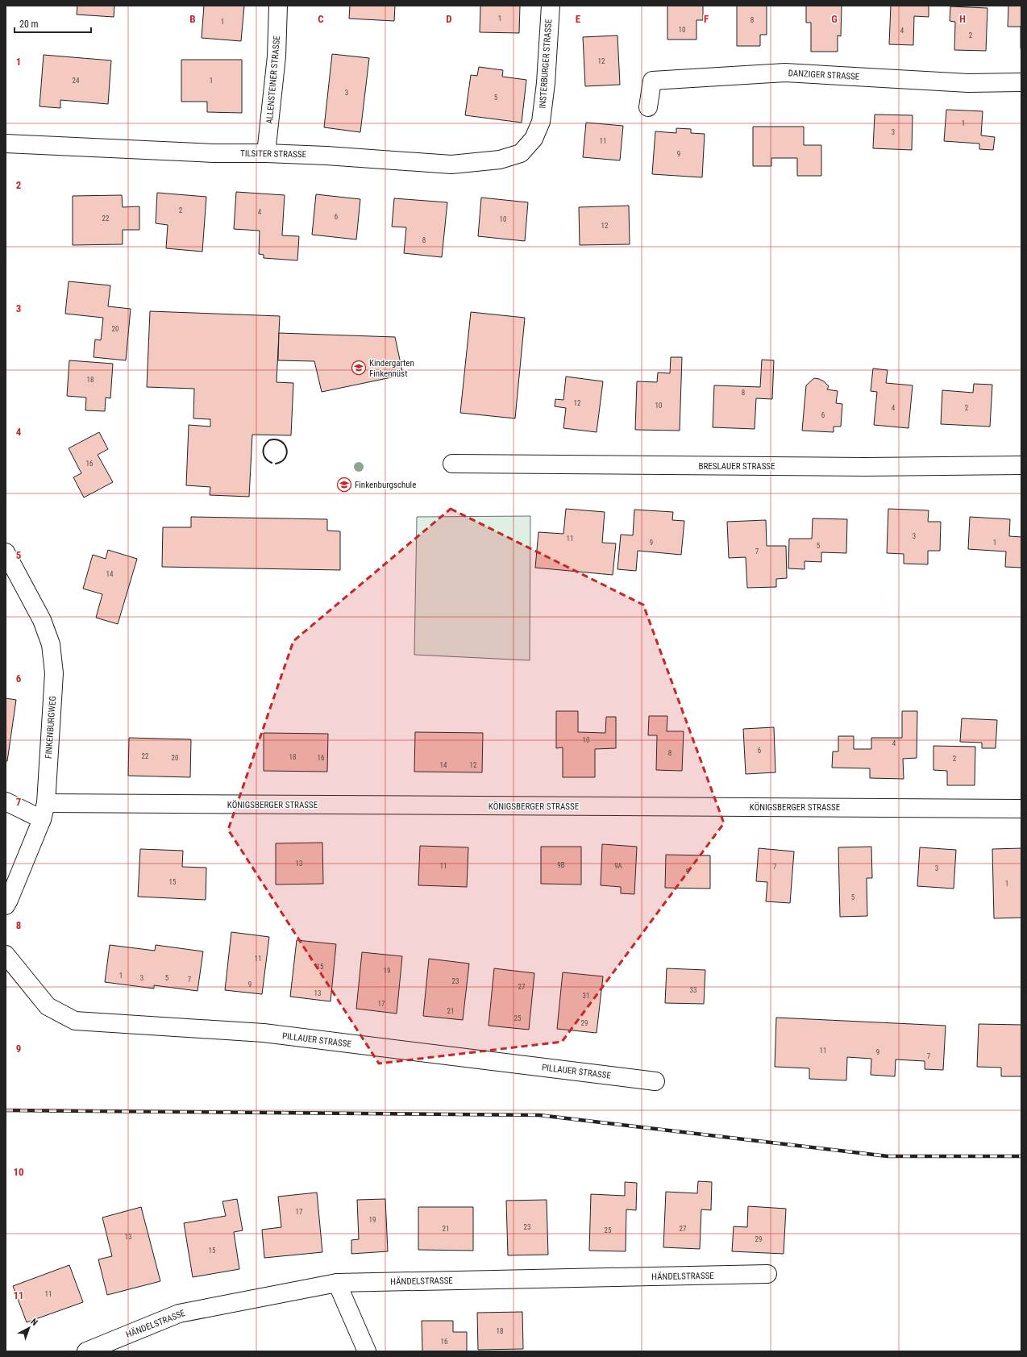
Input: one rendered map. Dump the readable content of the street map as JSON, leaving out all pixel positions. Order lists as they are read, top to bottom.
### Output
{
  "streets": {
    "street": [
      "INSTERBURGER STRASSE",
      "DANZIGER STRASSE",
      "ALLENSTEINER STRASSE",
      "TILSITER STRASSE",
      "BRESLAUER STRASSE",
      "FINKENBURGWEG",
      "KÖNIGSBERGER STRASSE",
      "PILLAUER STRASSE",
      "HÄNDELSTRASSE"
    ]
  },
  "crossings": [
    ["INSTERBURGER STRASSE", "TILSITER STRASSE"],
    ["ALLENSTEINER STRASSE", "TILSITER STRASSE"],
    ["FINKENBURGWEG", "KÖNIGSBERGER STRASSE"]
  ],
  "places": {
    "school or university": ["Kindergarten Finkennüst", "Finkenburgschule"]
  },
  "house_numbers": [
    "1",
    "8",
    "1",
    "10",
    "4",
    "2",
    "12",
    "24",
    "1",
    "3",
    "5",
    "1",
    "3",
    "11",
    "9",
    "2",
    "4",
    "6",
    "22",
    "10",
    "12",
    "8",
    "20",
    "18",
    "8",
    "12",
    "10",
    "4",
    "2",
    "6",
    "16",
    "3",
    "11",
    "9",
    "1",
    "5",
    "7",
    "14",
    "10",
    "4",
    "6",
    "8",
    "22",
    "18",
    "20",
    "16",
    "2",
    "14",
    "12",
    "13",
    "9B",
    "11",
    "9A",
    "7",
    "3",
    "9",
    "15",
    "1",
    "5",
    "11",
    "15",
    "19",
    "1",
    "3",
    "5",
    "7",
    "23",
    "9",
    "27",
    "33",
    "13",
    "31",
    "17",
    "21",
    "25",
    "29",
    "11",
    "9",
    "7",
    "17",
    "19",
    "23",
    "21",
    "27",
    "25",
    "13",
    "29",
    "15",
    "11",
    "18",
    "16"
  ],
  "scale_bar": "20 m",
  "north": "top right",
  "grid": {
    "columns": [
      "B",
      "C",
      "D",
      "E",
      "F",
      "G",
      "H"
    ],
    "rows": [
      "1",
      "2",
      "3",
      "4",
      "5",
      "6",
      "7",
      "8",
      "9",
      "10",
      "11"
    ]
  }
}
